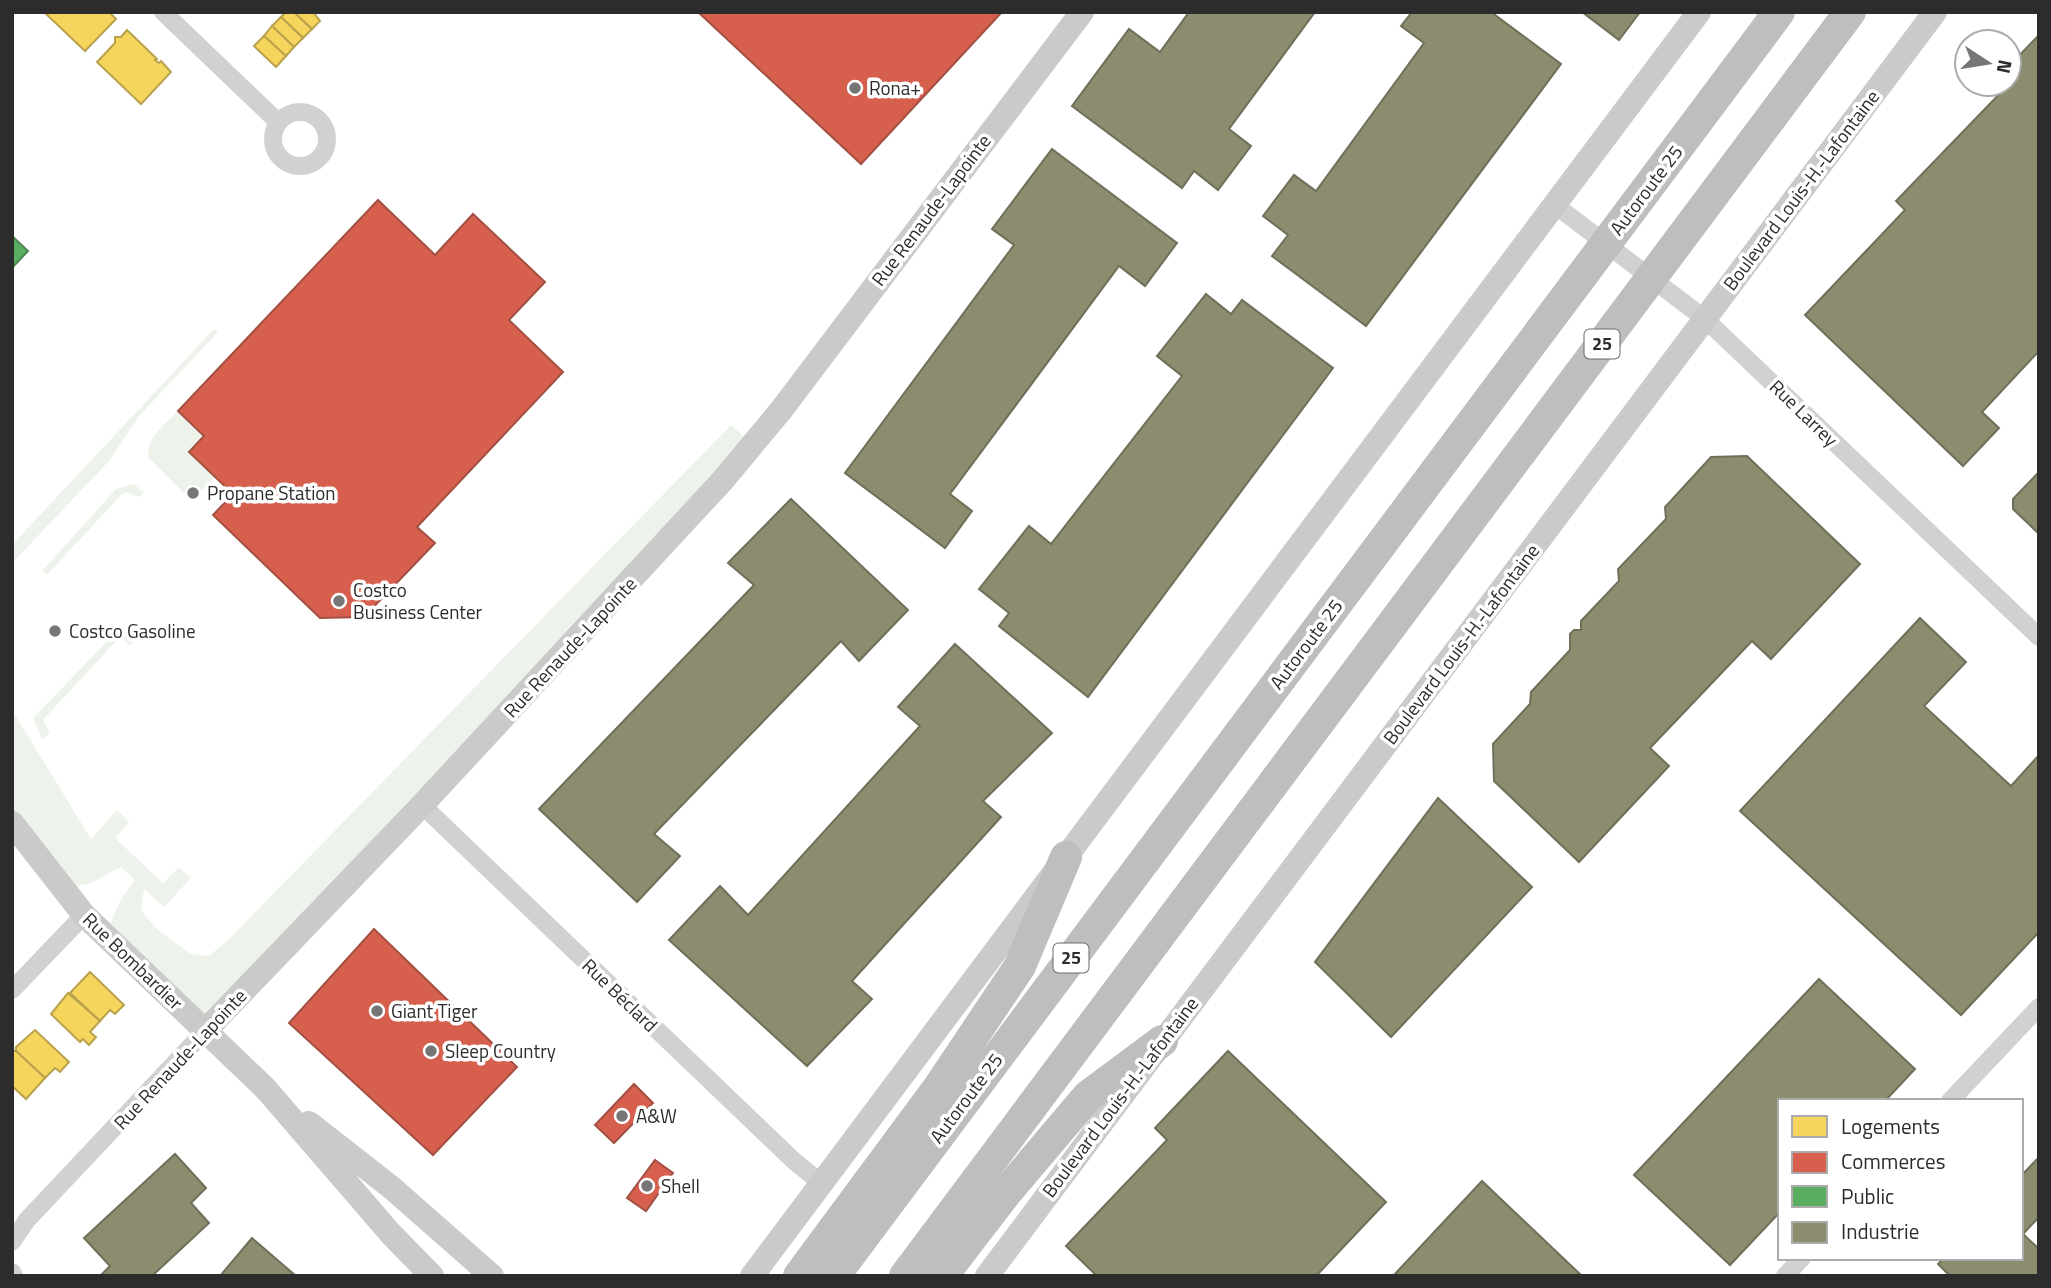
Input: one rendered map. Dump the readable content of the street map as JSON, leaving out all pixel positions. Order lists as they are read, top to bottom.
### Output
{
  "streets": {
    "highway": ["Autoroute 25", "25"],
    "main road": ["Boulevard Louis-H.-Lafontaine", "Rue Renaude-Lapointe", "Rue Bombardier"],
    "street": ["Rue Larrey", "Rue Béclard"]
  },
  "crossings": [
    ["Boulevard Louis-H.-Lafontaine", "Rue Larrey"],
    ["Rue Renaude-Lapointe", "Rue Bombardier"],
    ["Rue Renaude-Lapointe", "Rue Béclard"]
  ],
  "places": [
    "Rona+",
    "Propane Station",
    "Costco Business Center",
    "Costco Gasoline",
    "Giant Tiger",
    "Sleep Country",
    "A&W",
    "Shell"
  ],
  "legend": [
    "Logements",
    "Commerces",
    "Public",
    "Industrie"
  ],
  "north": "right"
}
